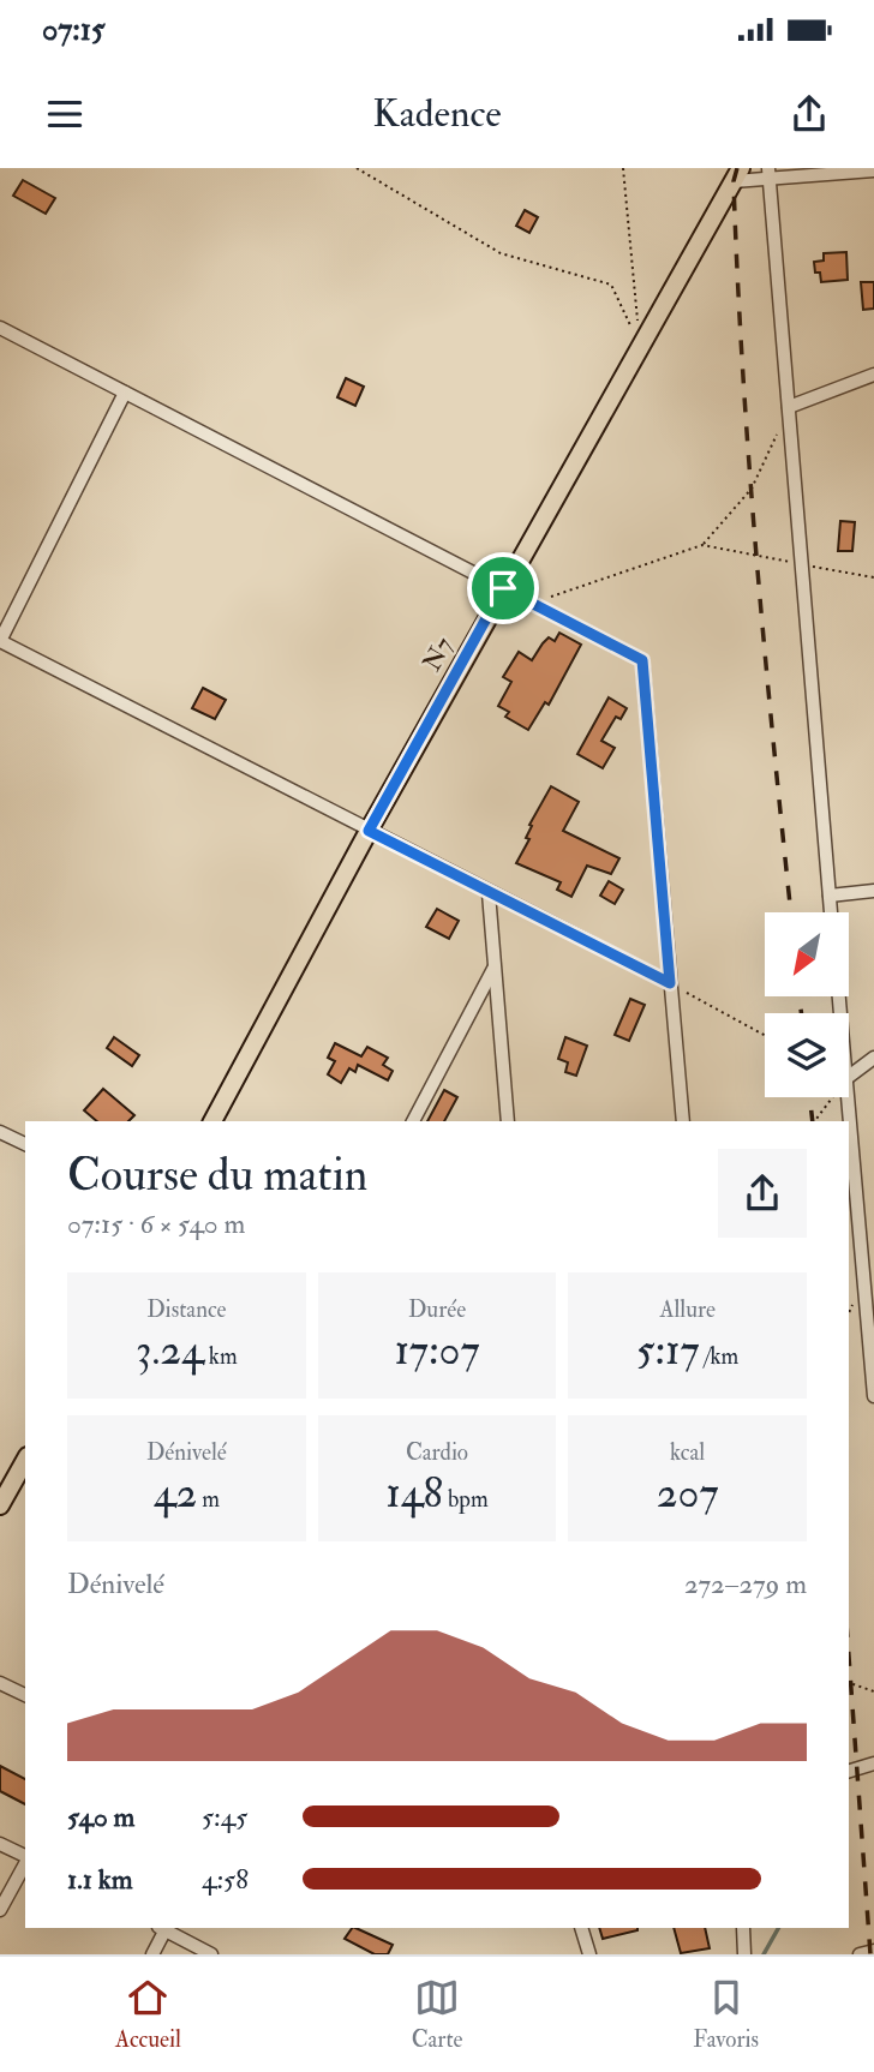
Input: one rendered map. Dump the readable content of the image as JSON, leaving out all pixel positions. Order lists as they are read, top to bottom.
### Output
{
  "streets": {
    "main road": ["N7"]
  },
  "north": "bottom left",
  "page": {
    "status": "07:15",
    "header": "Kadence",
    "heading": ["Course du matin", "07:15 · 6 × 540 m"],
    "stats": [
      ["Distance", "3.24 km"],
      ["Durée", "17:07"],
      ["Allure", "5:17 /km"],
      ["Dénivelé", "42 m"],
      ["Cardio", "148 bpm"],
      ["kcal", "207"]
    ],
    "chart": ["Dénivelé", "272–279 m"],
    "list": [
      {
        "name": "540 m",
        "note": "5:45"
      },
      {
        "name": "1.1 km",
        "note": "4:58"
      }
    ],
    "tabs": ["Accueil", "Carte", "Favoris"]
  }
}
